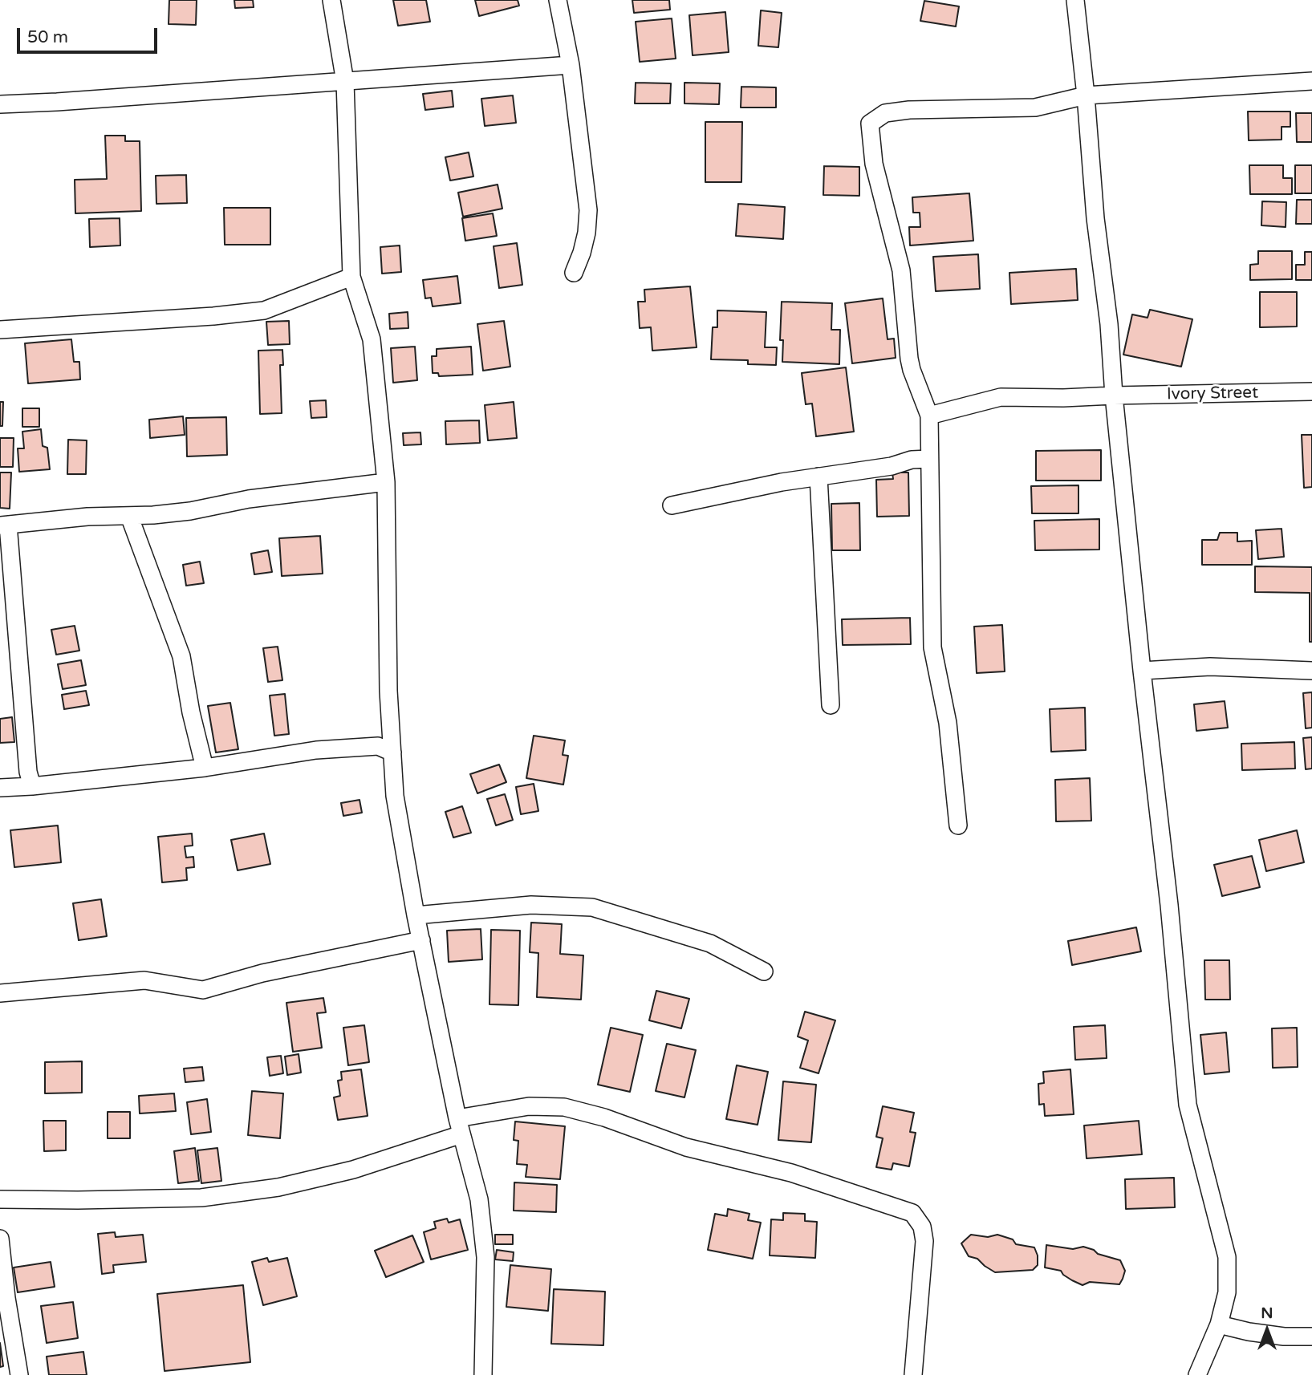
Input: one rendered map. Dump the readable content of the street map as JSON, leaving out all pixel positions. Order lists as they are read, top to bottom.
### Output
{
  "streets": {
    "street": ["Ivory Street"]
  },
  "scale_bar": "50 m",
  "north": "top"
}
